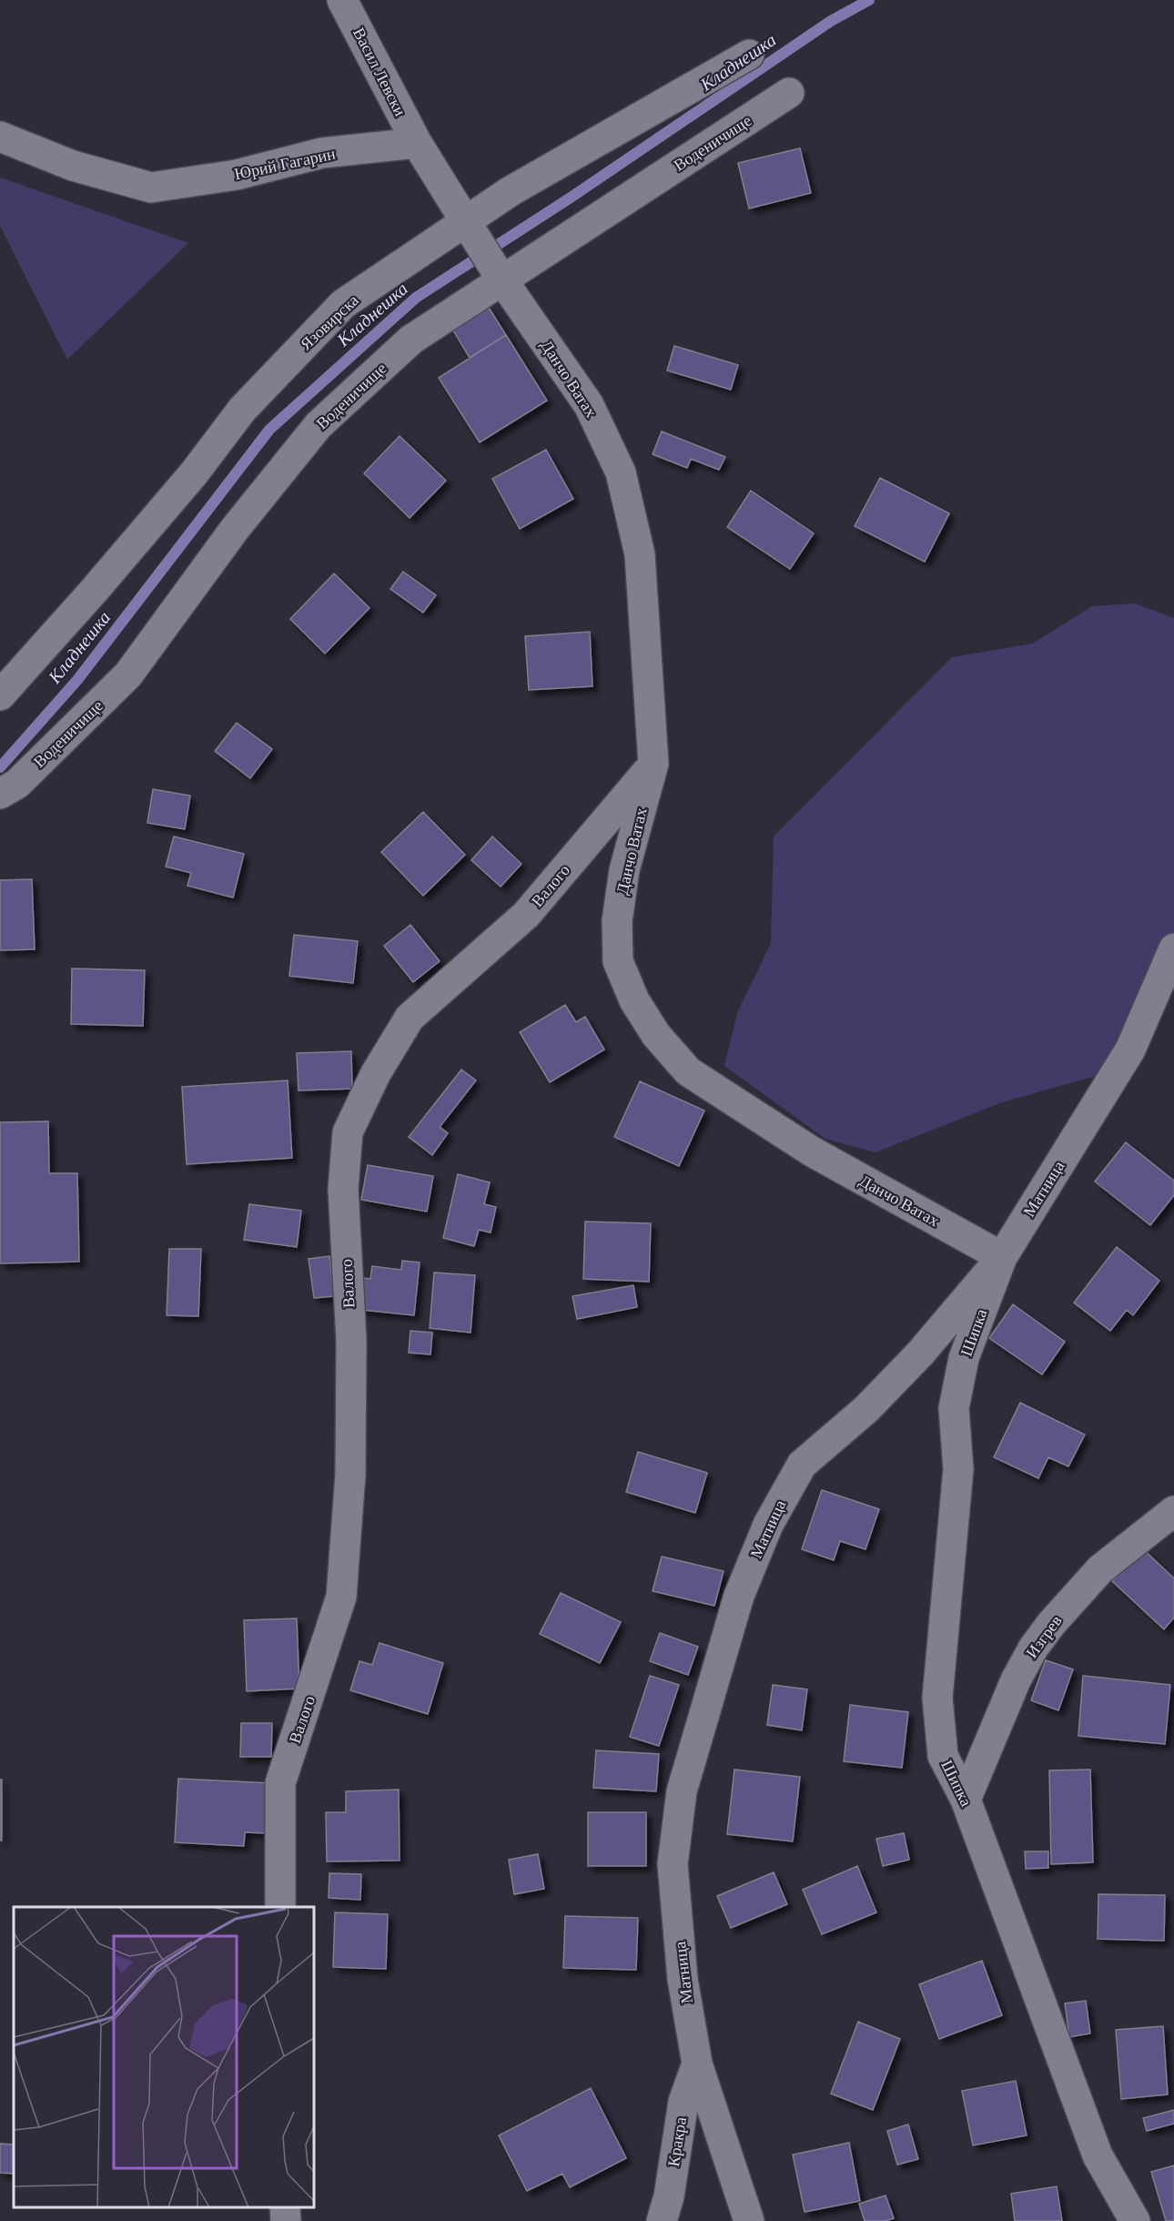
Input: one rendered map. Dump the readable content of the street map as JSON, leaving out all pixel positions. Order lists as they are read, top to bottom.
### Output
{
  "streets": {
    "street": [
      "Васил Левски",
      "Воденичище",
      "Юрий Гагарин",
      "Язовирска",
      "Данчо Ватах",
      "Валого",
      "Матница",
      "Шипка",
      "Изгрев",
      "Кракра"
    ]
  },
  "crossings": [
    ["Васил Левски", "Юрий Гагарин"],
    ["Воденичище", "Данчо Ватах"],
    ["Данчо Ватах", "Валого"],
    ["Данчо Ватах", "Матница"],
    ["Данчо Ватах", "Шипка"],
    ["Матница", "Шипка"],
    ["Матница", "Кракра"],
    ["Шипка", "Изгрев"]
  ],
  "water": ["Кладнешка"]
}
